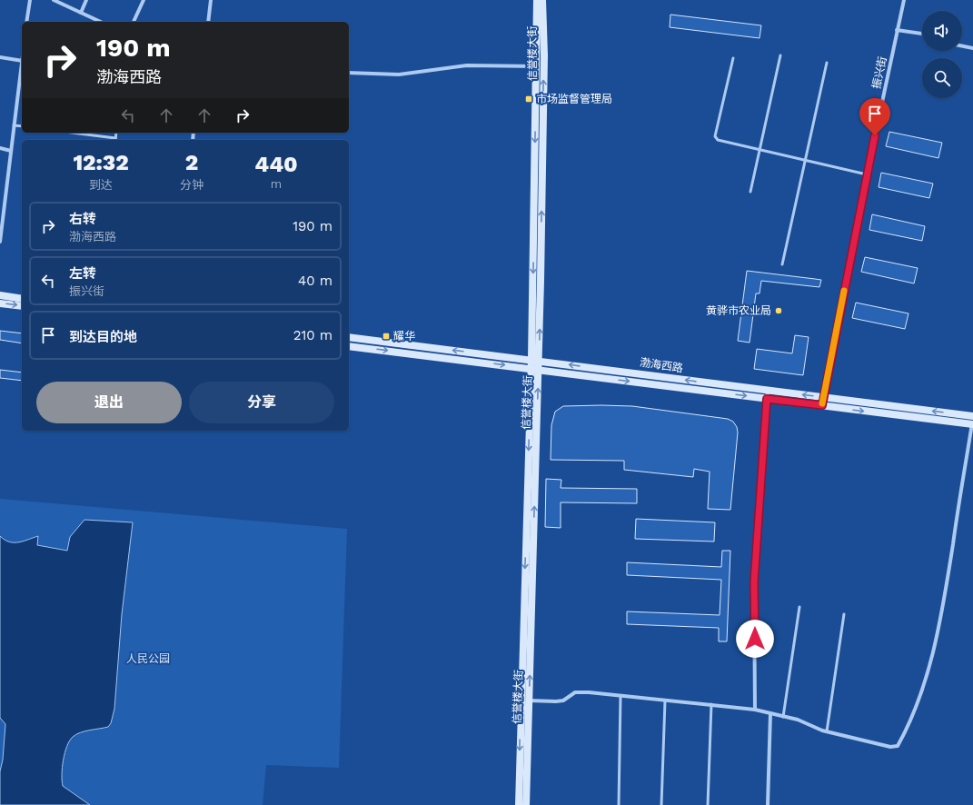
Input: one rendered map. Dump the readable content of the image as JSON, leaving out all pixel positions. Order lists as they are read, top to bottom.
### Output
{
  "streets": {
    "street": ["信誉楼大街", "振兴街", "渤海西路"]
  },
  "crossings": [
    ["信誉楼大街", "渤海西路"],
    ["振兴街", "渤海西路"]
  ],
  "parks": ["人民公园"],
  "places": {
    "transit": ["市场监督管理局", "耀华"],
    "other": ["黄骅市农业局"]
  },
  "page": {
    "turn": ["190 m", "渤海西路"],
    "eta": [
      "12:32",
      "到达",
      "2",
      "分钟",
      "440",
      "m"
    ],
    "list": [
      {
        "name": "右转",
        "note": "渤海西路",
        "value": "190 m"
      },
      {
        "name": "左转",
        "note": "振兴街",
        "value": "40 m"
      },
      {
        "name": "到达目的地",
        "value": "210 m"
      }
    ],
    "buttons": ["退出", "分享"]
  }
}
